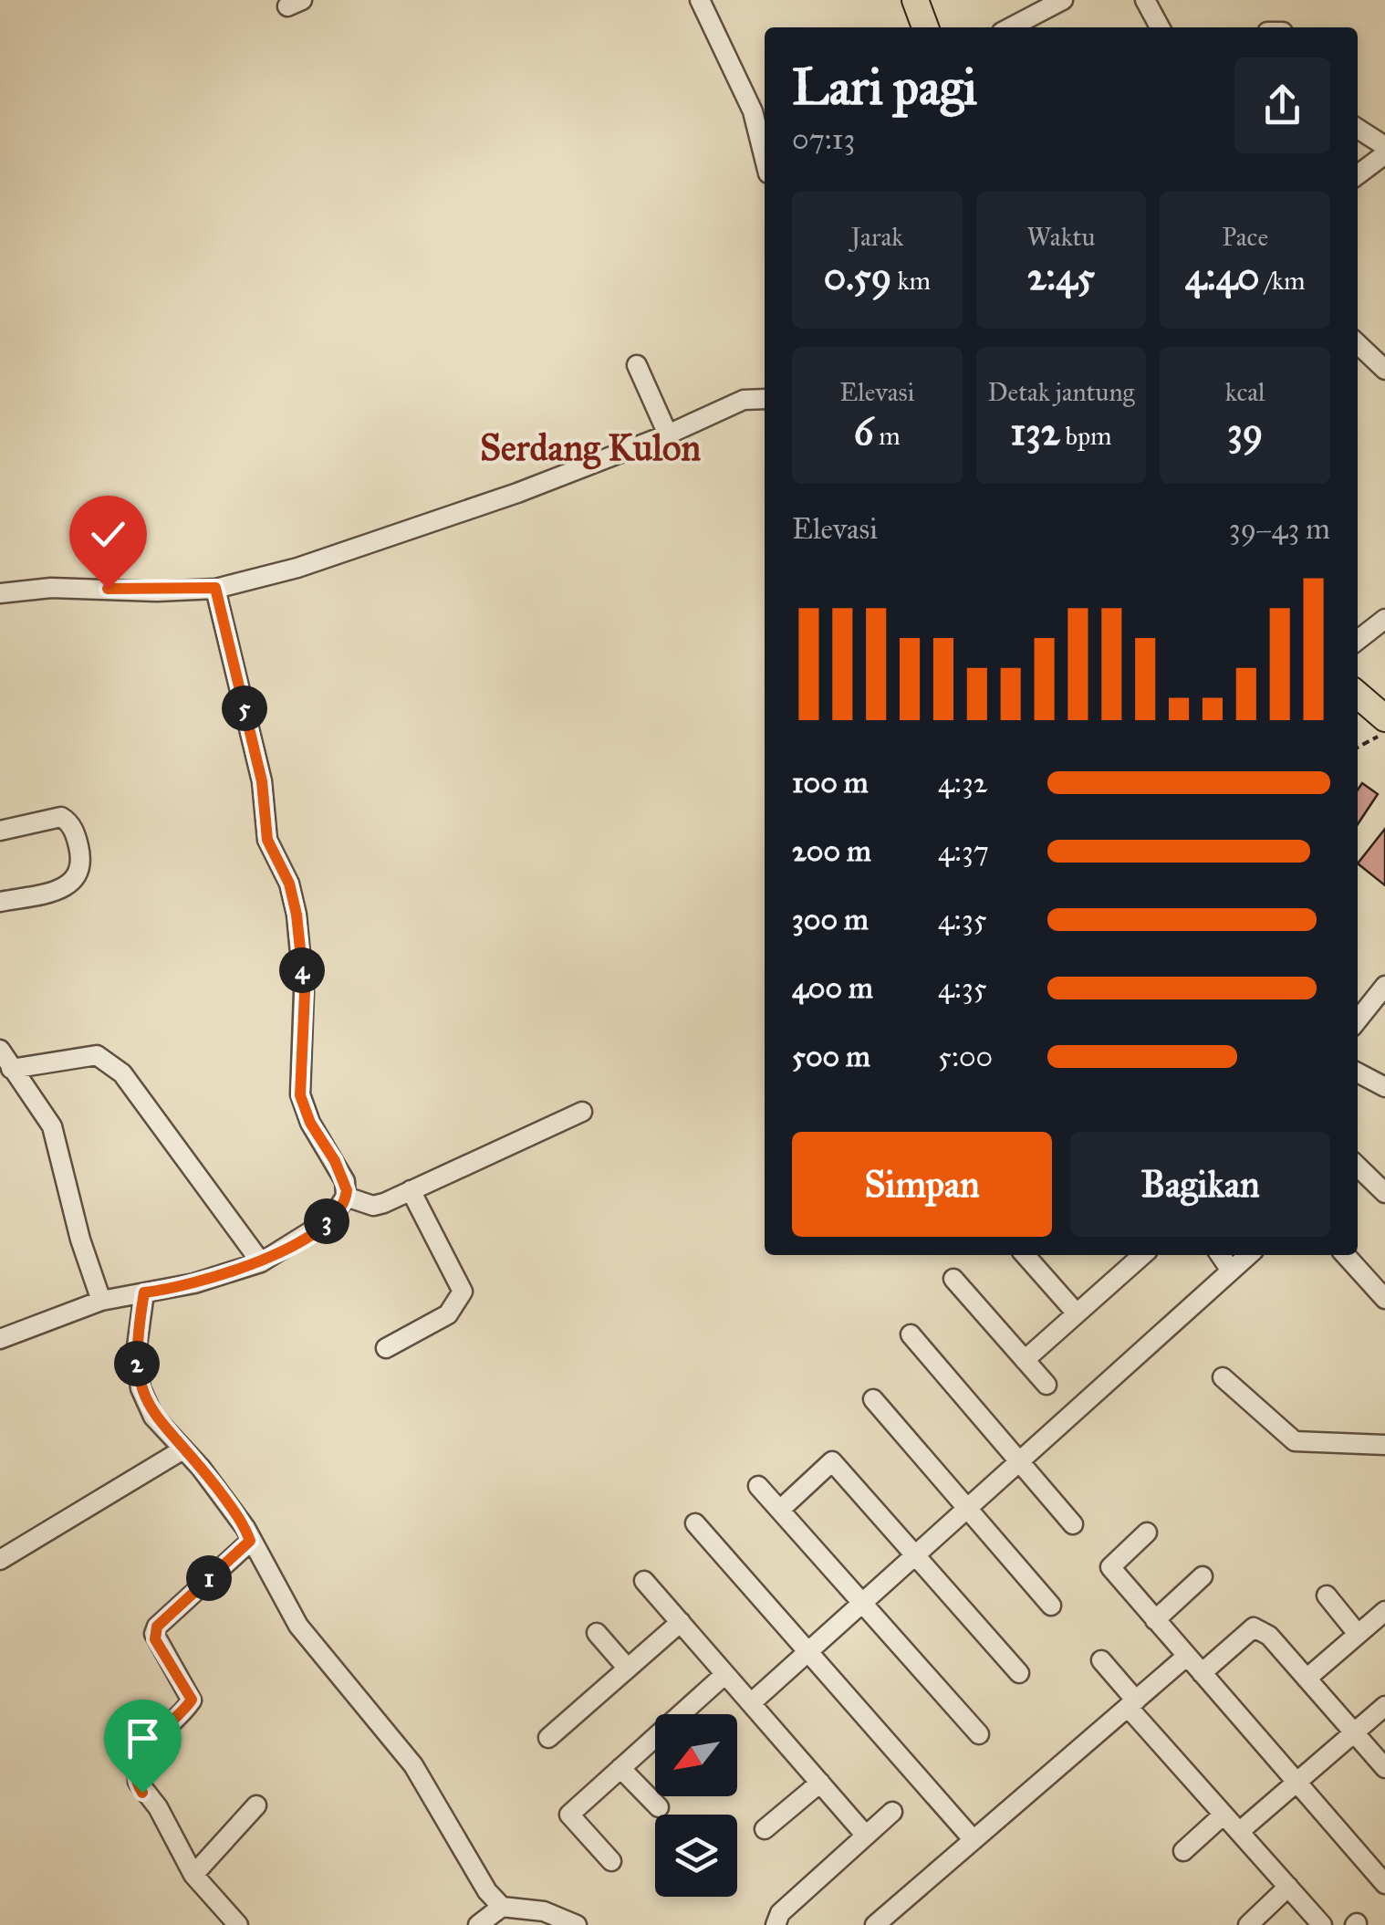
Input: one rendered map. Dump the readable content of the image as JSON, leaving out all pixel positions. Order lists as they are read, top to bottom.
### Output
{
  "districts": ["Serdang Kulon"],
  "north": "bottom left",
  "page": {
    "heading": ["Lari pagi", "07:13"],
    "stats": [
      ["Jarak", "0.59 km"],
      ["Waktu", "2:45"],
      ["Pace", "4:40 /km"],
      ["Elevasi", "6 m"],
      ["Detak jantung", "132 bpm"],
      ["kcal", "39"]
    ],
    "chart": ["Elevasi", "39–43 m"],
    "pins": [
      "5",
      "4",
      "3",
      "2",
      "1"
    ],
    "list": [
      {
        "name": "100 m",
        "note": "4:32"
      },
      {
        "name": "200 m",
        "note": "4:37"
      },
      {
        "name": "300 m",
        "note": "4:35"
      },
      {
        "name": "400 m",
        "note": "4:35"
      },
      {
        "name": "500 m",
        "note": "5:00"
      }
    ],
    "buttons": ["Simpan", "Bagikan"]
  }
}
